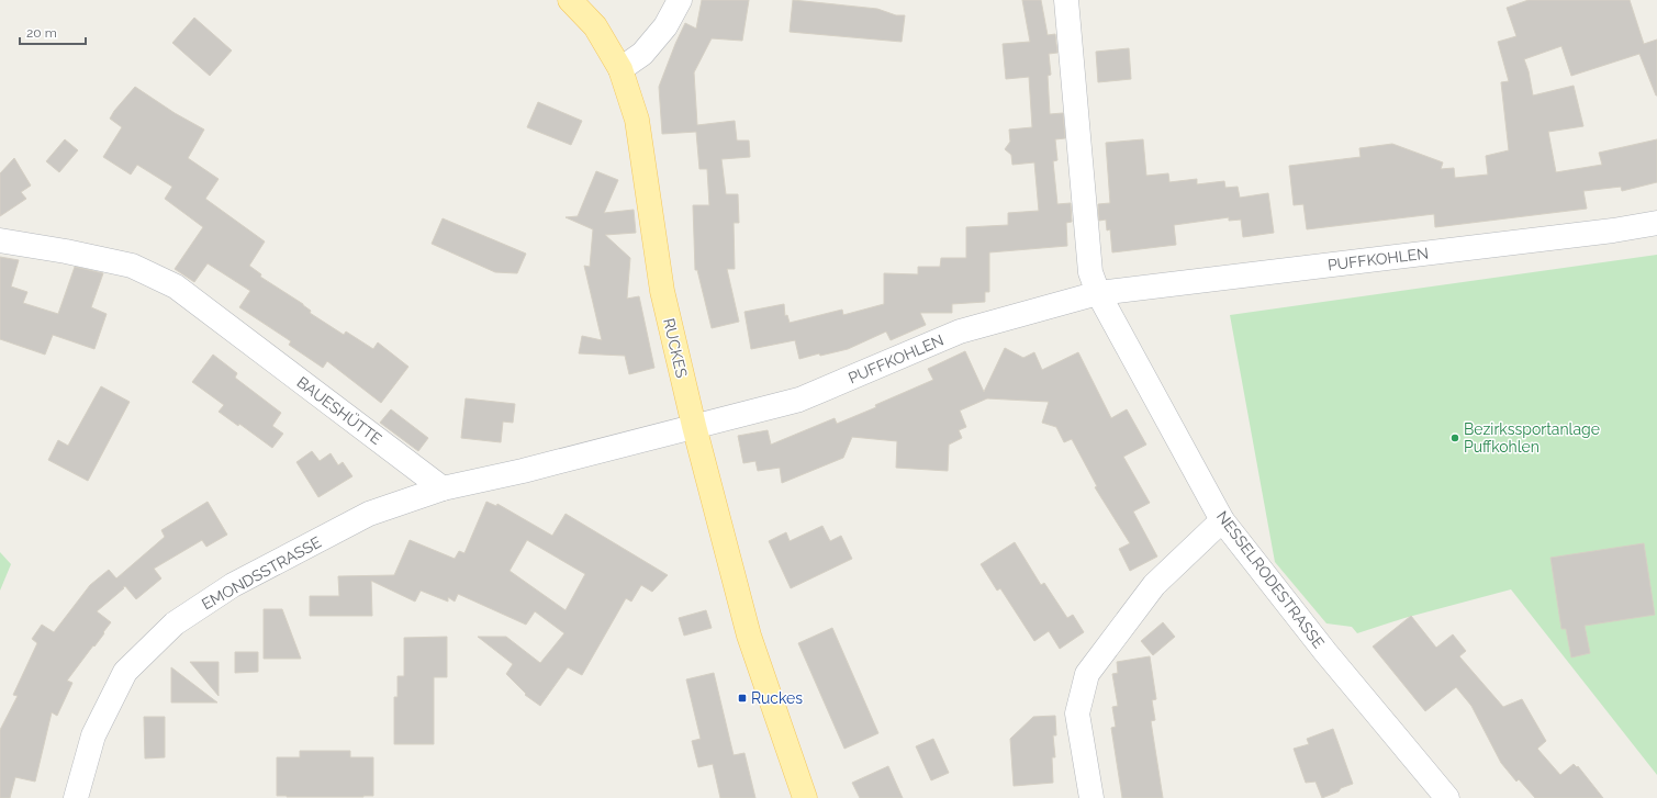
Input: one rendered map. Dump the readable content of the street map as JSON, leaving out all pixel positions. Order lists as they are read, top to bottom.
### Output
{
  "streets": {
    "main road": ["RUCKES"],
    "street": [
      "PUFFKOHLEN",
      "BAUESHÜTTE",
      "EMONDSSTRASSE",
      "NESSELRODESTRASSE"
    ]
  },
  "crossings": [
    ["PUFFKOHLEN", "RUCKES"],
    ["PUFFKOHLEN", "NESSELRODESTRASSE"],
    ["BAUESHÜTTE", "EMONDSSTRASSE"]
  ],
  "places": {
    "other": ["Bezirkssportanlage Puffkohlen"],
    "transit": ["Ruckes"]
  },
  "scale_bar": "20 m"
}
